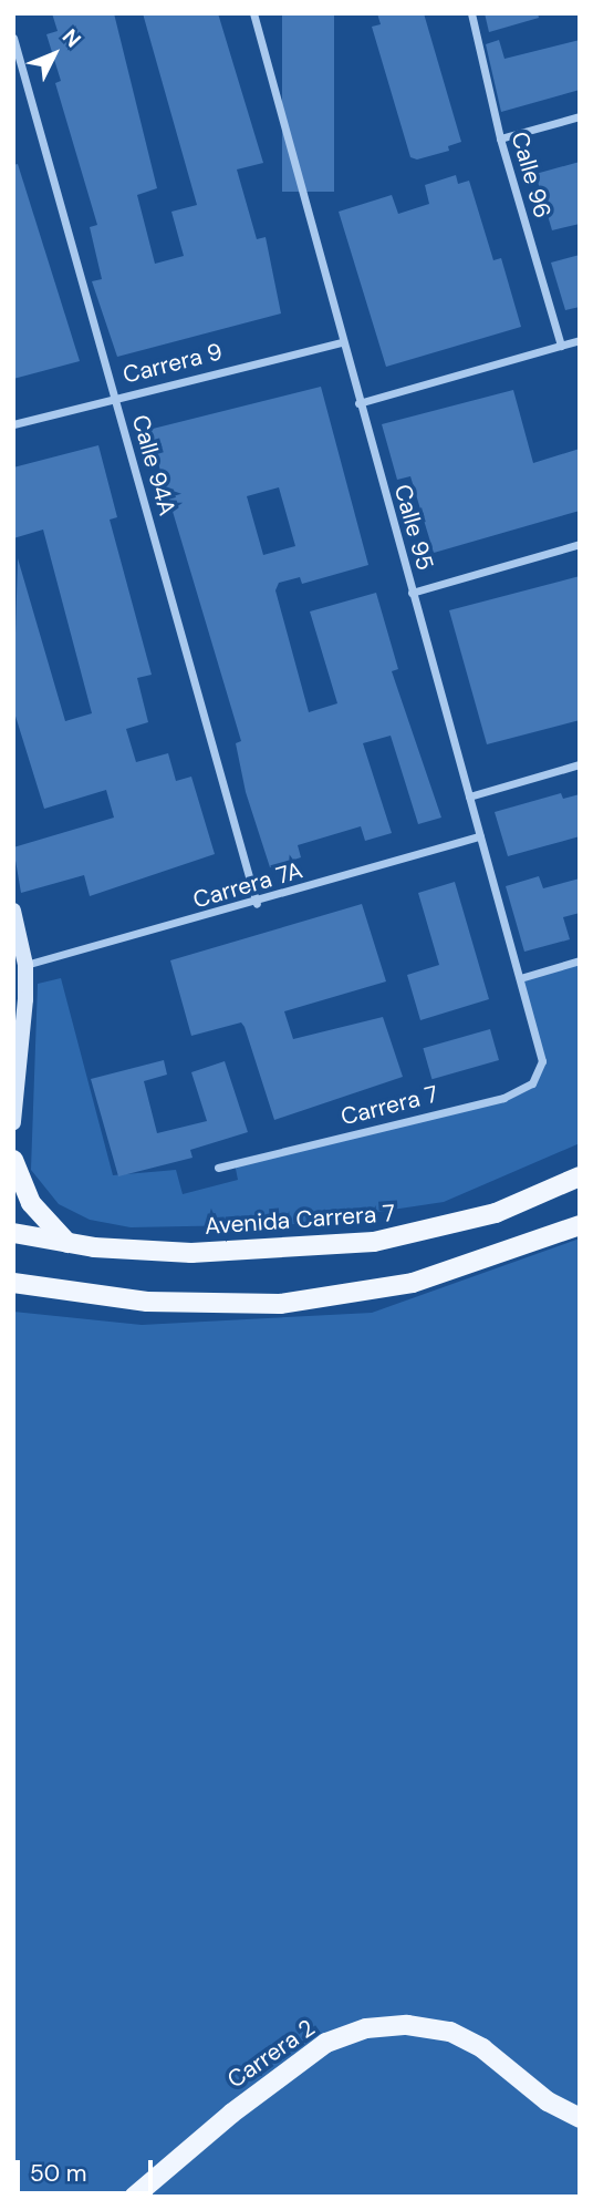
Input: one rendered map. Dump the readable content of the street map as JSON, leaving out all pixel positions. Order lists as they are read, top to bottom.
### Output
{
  "streets": {
    "main road": ["Avenida Carrera 7", "Carrera 2"],
    "street": [
      "Calle 96",
      "Carrera 9",
      "Calle 94A",
      "Calle 95",
      "Carrera 7A",
      "Carrera 7"
    ]
  },
  "crossings": [
    ["Carrera 9", "Calle 94A"],
    ["Carrera 9", "Calle 95"],
    ["Calle 94A", "Carrera 7A"],
    ["Calle 95", "Carrera 7A"],
    ["Calle 95", "Carrera 7"]
  ],
  "scale_bar": "50 m",
  "north": "top right"
}
